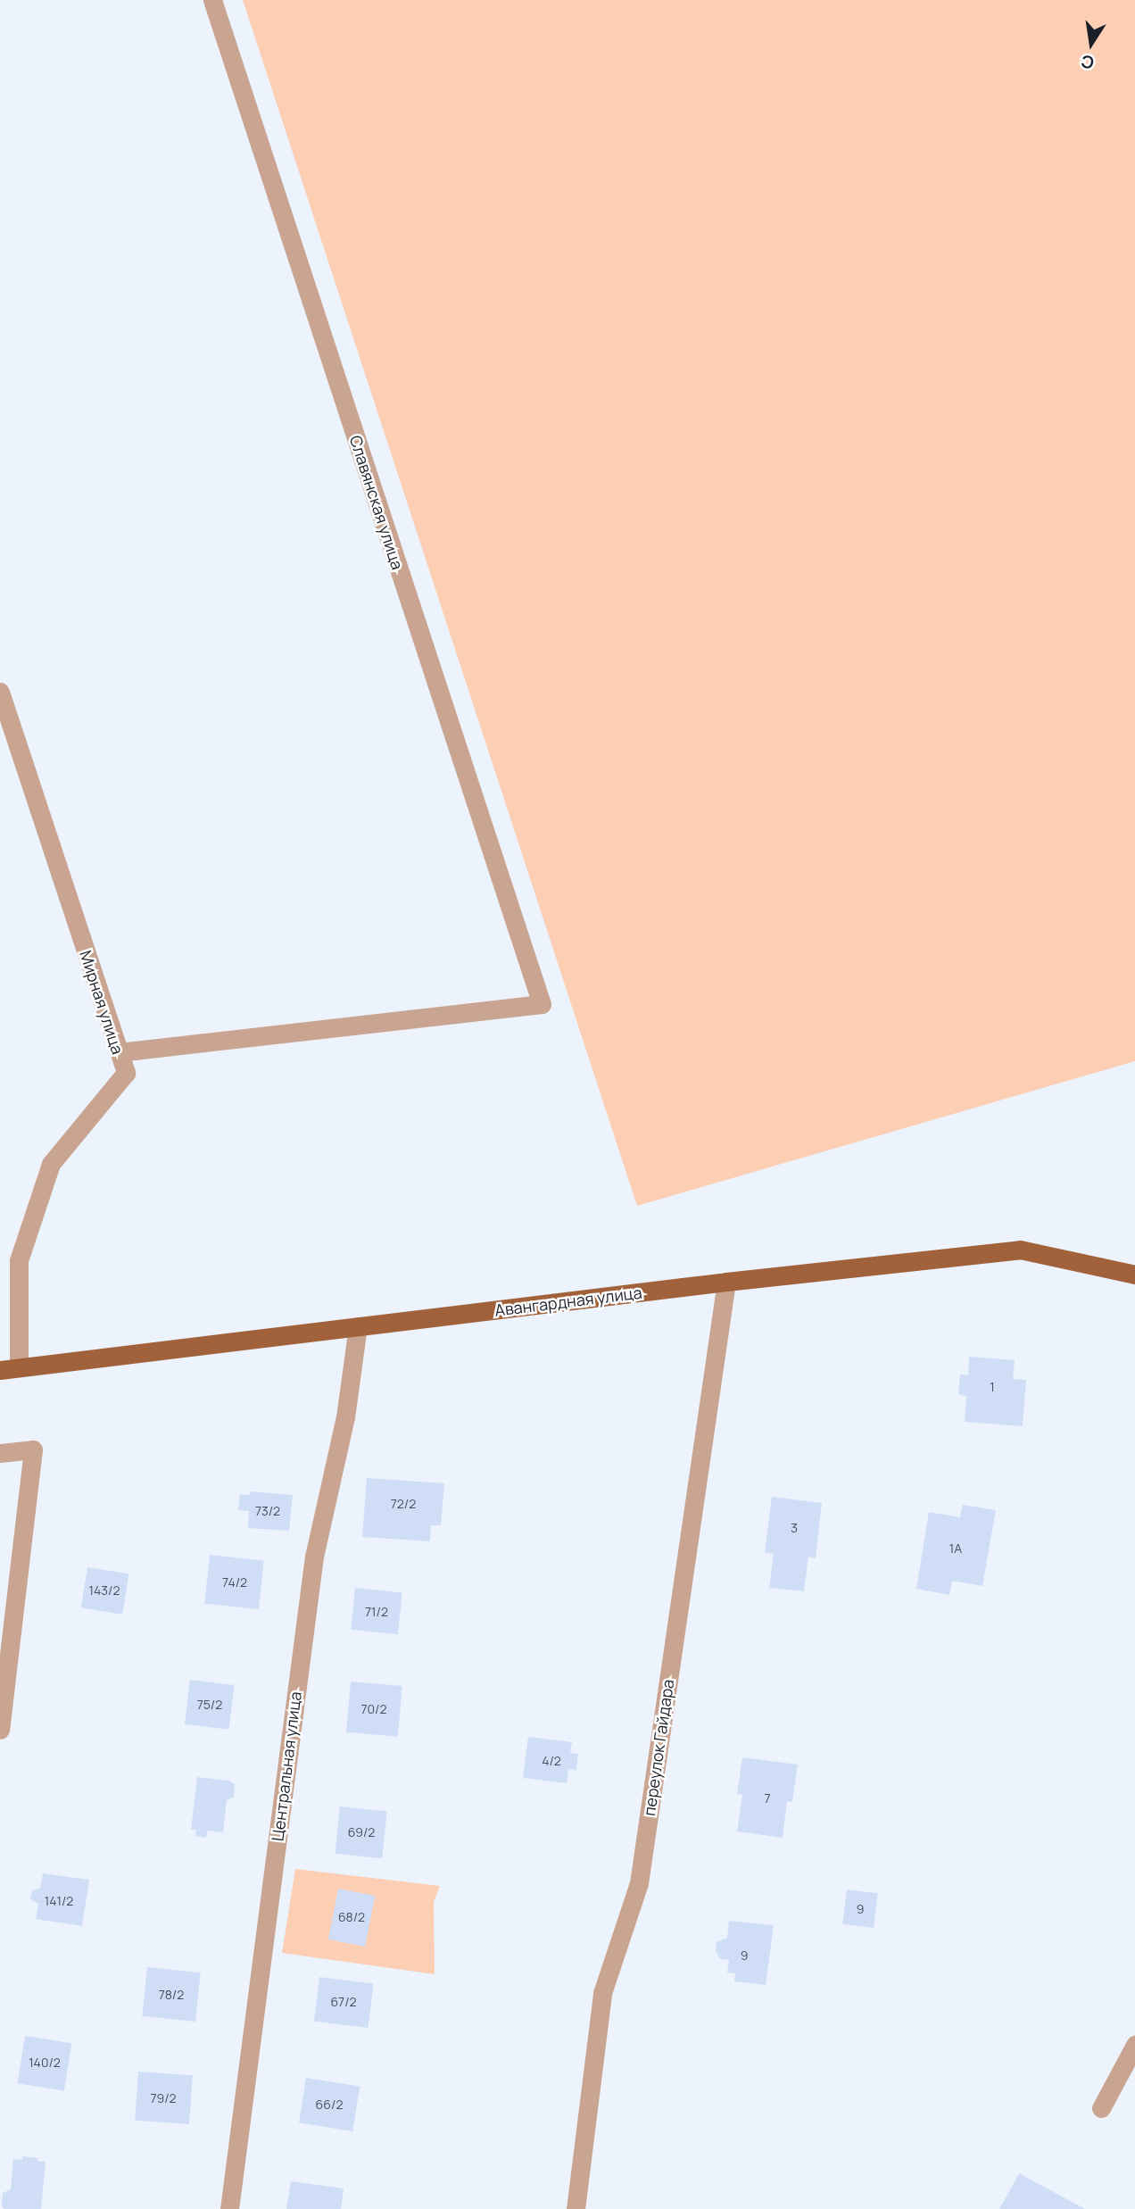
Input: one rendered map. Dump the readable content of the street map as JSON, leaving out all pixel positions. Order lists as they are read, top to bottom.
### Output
{
  "streets": {
    "main road": ["Авангардная улица"],
    "street": [
      "Славянская улица",
      "Мирная улица",
      "переулок Гайдара",
      "Центральная улица"
    ]
  },
  "crossings": [
    ["Славянская улица", "Мирная улица"],
    ["Мирная улица", "Авангардная улица"],
    ["Авангардная улица", "переулок Гайдара"],
    ["Авангардная улица", "Центральная улица"]
  ],
  "house_numbers": [
    "1",
    "72/2",
    "73/2",
    "3",
    "1А",
    "74/2",
    "143/2",
    "71/2",
    "75/2",
    "70/2",
    "4/2",
    "7",
    "69/2",
    "141/2",
    "9",
    "68/2",
    "9",
    "78/2",
    "67/2",
    "140/2",
    "79/2",
    "66/2"
  ],
  "north": "bottom"
}
